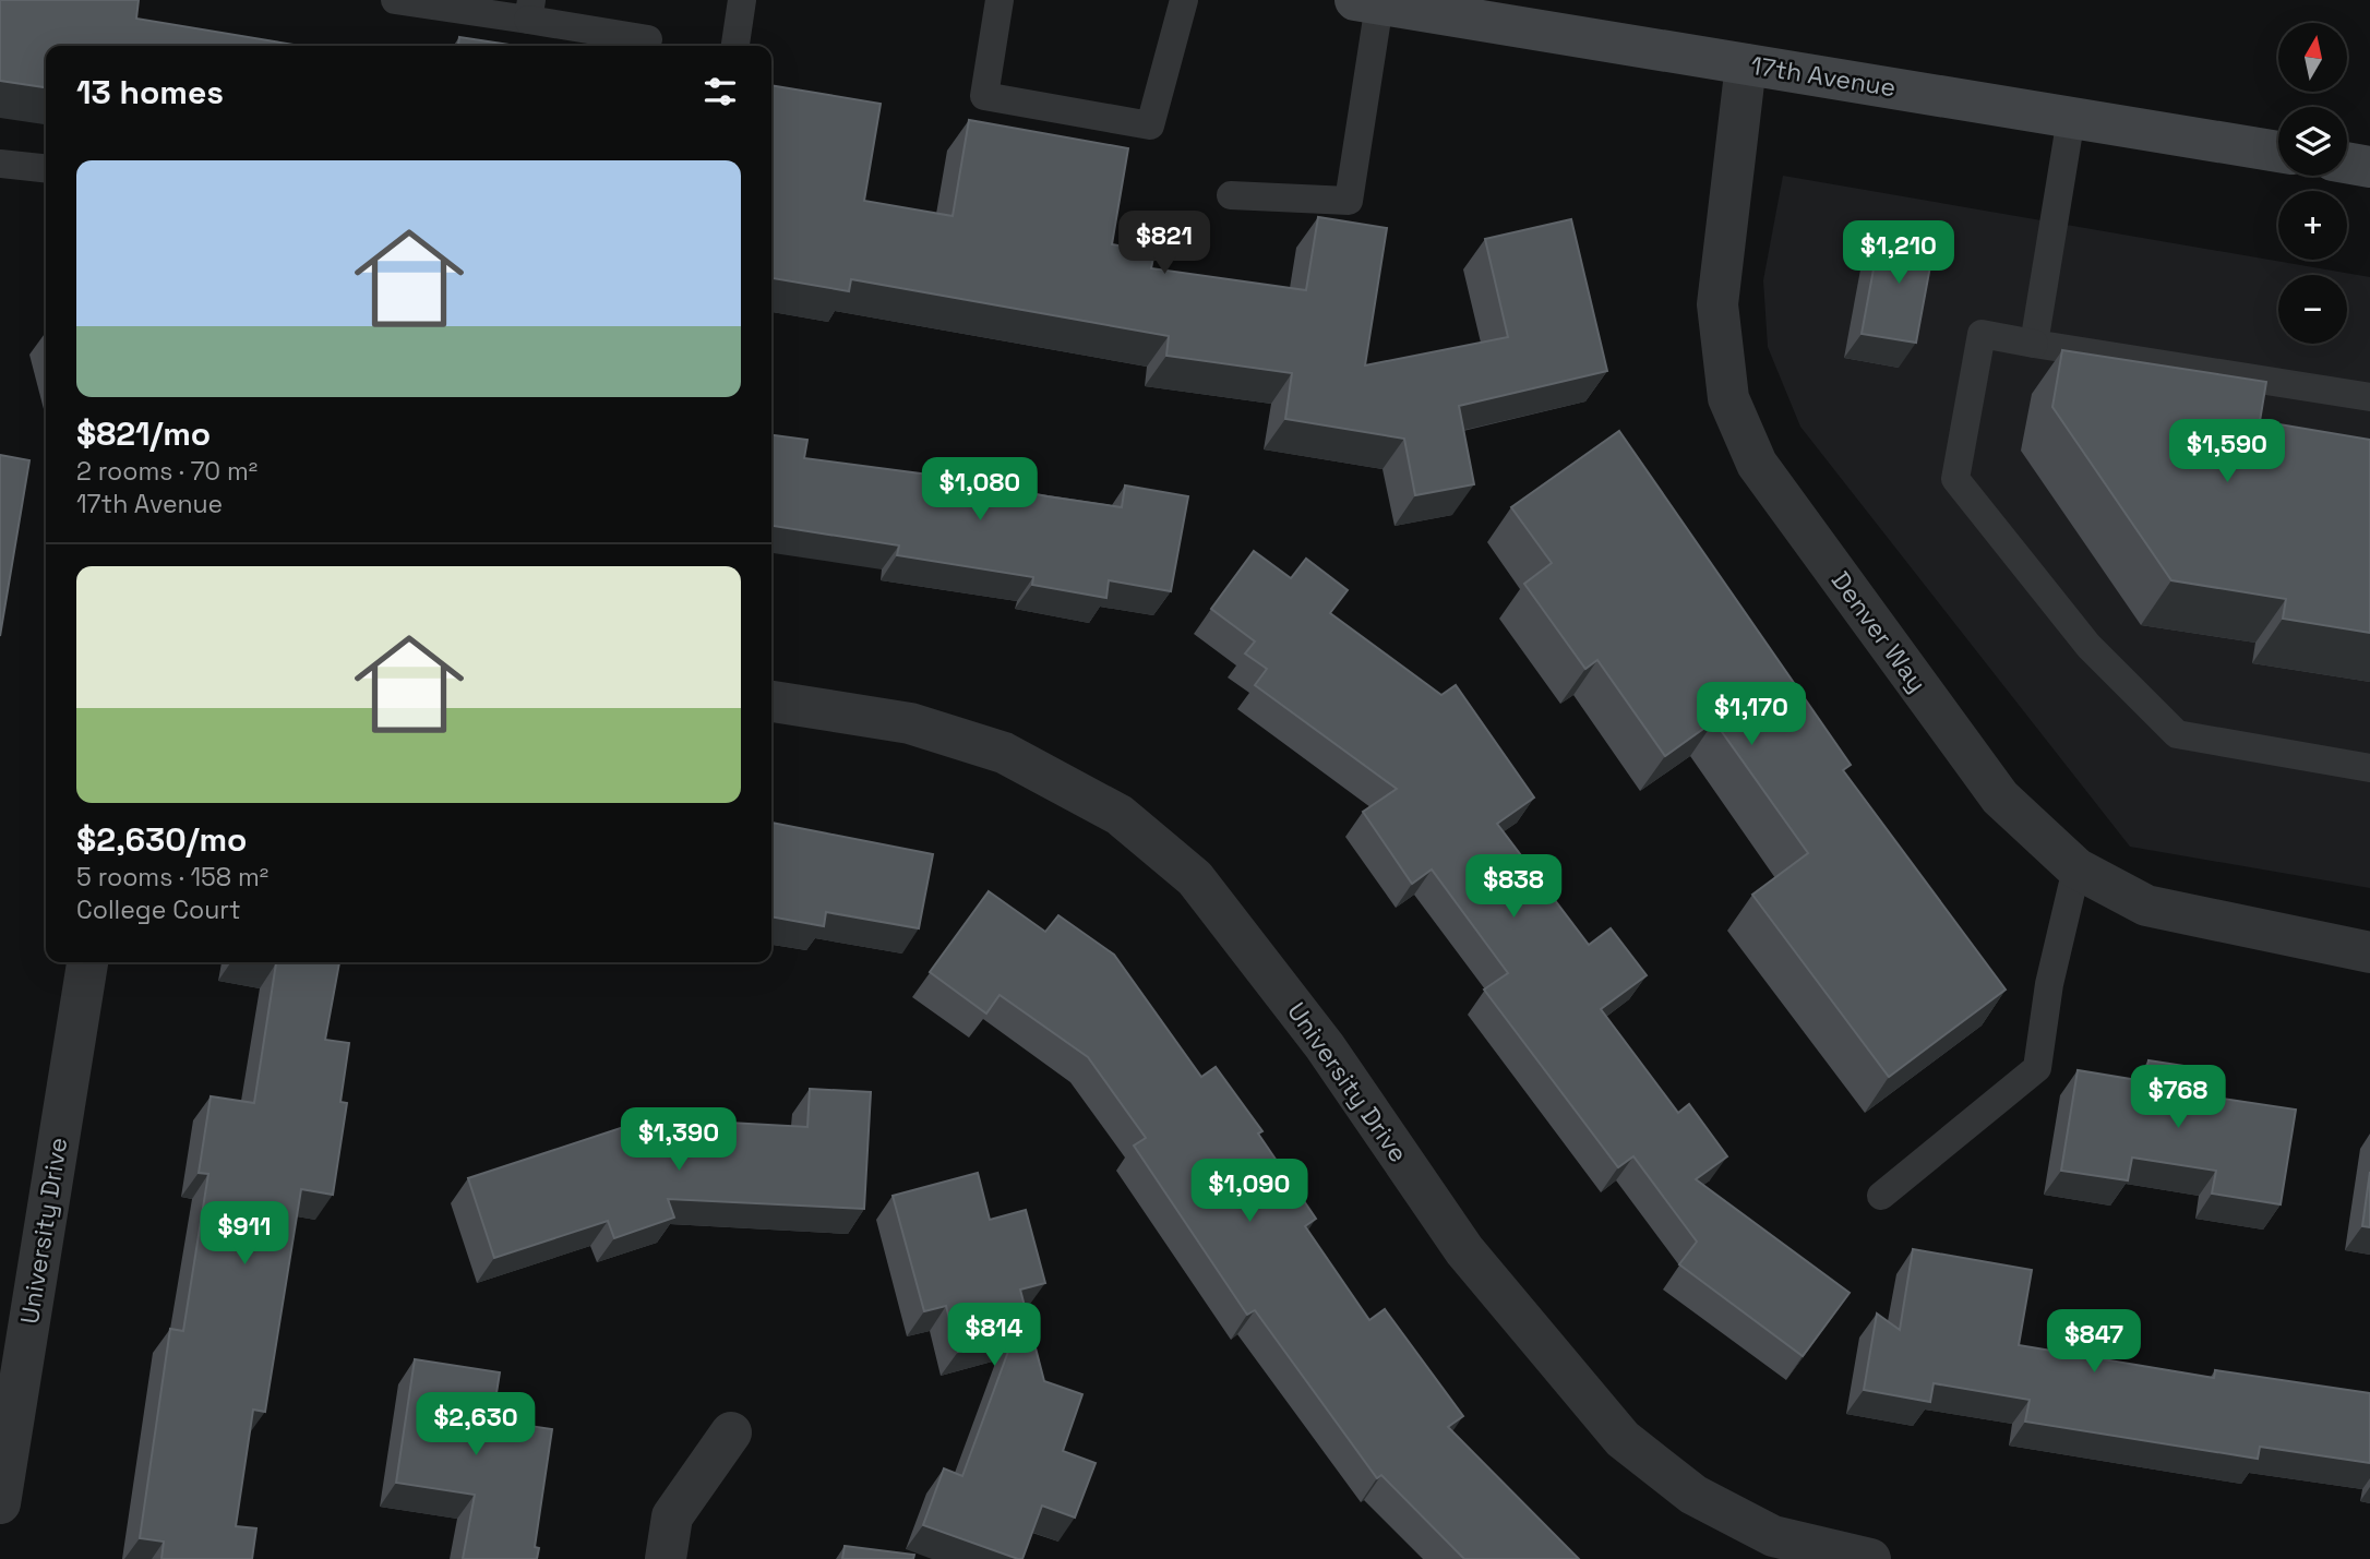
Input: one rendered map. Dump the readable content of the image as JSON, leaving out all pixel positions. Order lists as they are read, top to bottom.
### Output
{
  "streets": {
    "main road": ["17th Avenue"],
    "street": ["Denver Way", "University Drive"]
  },
  "crossings": [
    ["17th Avenue", "Denver Way"]
  ],
  "north": "top",
  "page": {
    "map_buttons": ["+", "−"],
    "heading": "13 homes",
    "list": [
      {
        "name": "$821/mo",
        "note": "2 rooms · 70 m² · 17th Avenue"
      },
      {
        "name": "$2,630/mo",
        "note": "5 rooms · 158 m² · College Court"
      }
    ],
    "price": [
      "$821",
      "$1,210",
      "$1,590",
      "$1,080",
      "$1,170",
      "$838",
      "$768",
      "$1,390",
      "$1,090",
      "$911",
      "$814",
      "$847",
      "$2,630"
    ]
  }
}
